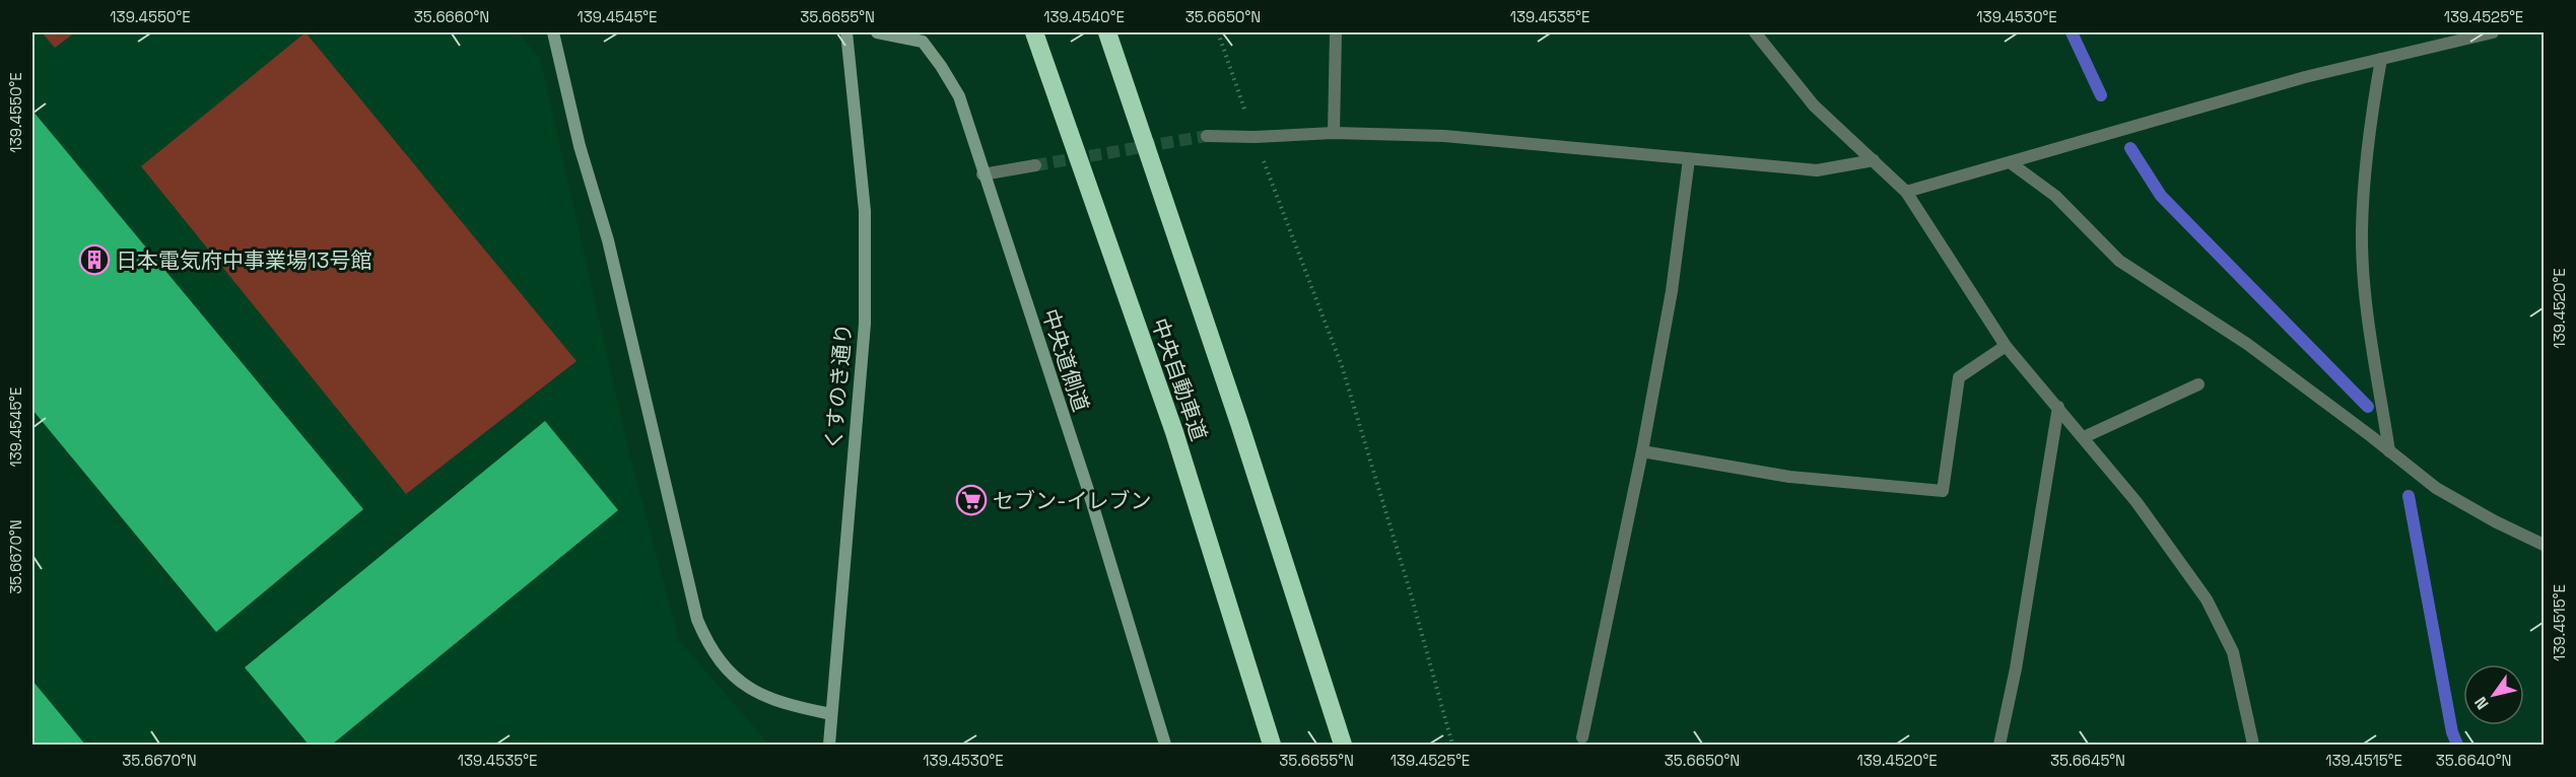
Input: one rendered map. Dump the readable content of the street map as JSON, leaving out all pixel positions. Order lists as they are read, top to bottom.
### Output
{
  "streets": {
    "highway": ["中央自動車道"],
    "street": ["中央道側道", "くすのき通り"]
  },
  "places": {
    "building": ["日本電気府中事業場13号館"],
    "supermarket": ["セブン-イレブン"]
  },
  "north": "bottom left",
  "coordinates": [
    "139.4550°E",
    "35.6660°N",
    "139.4545°E",
    "35.6655°N",
    "139.4540°E",
    "35.6650°N",
    "139.4535°E",
    "139.4530°E",
    "139.4525°E",
    "139.4520°E",
    "35.6670°N",
    "139.4515°E",
    "35.6645°N",
    "35.6640°N"
  ]
}
